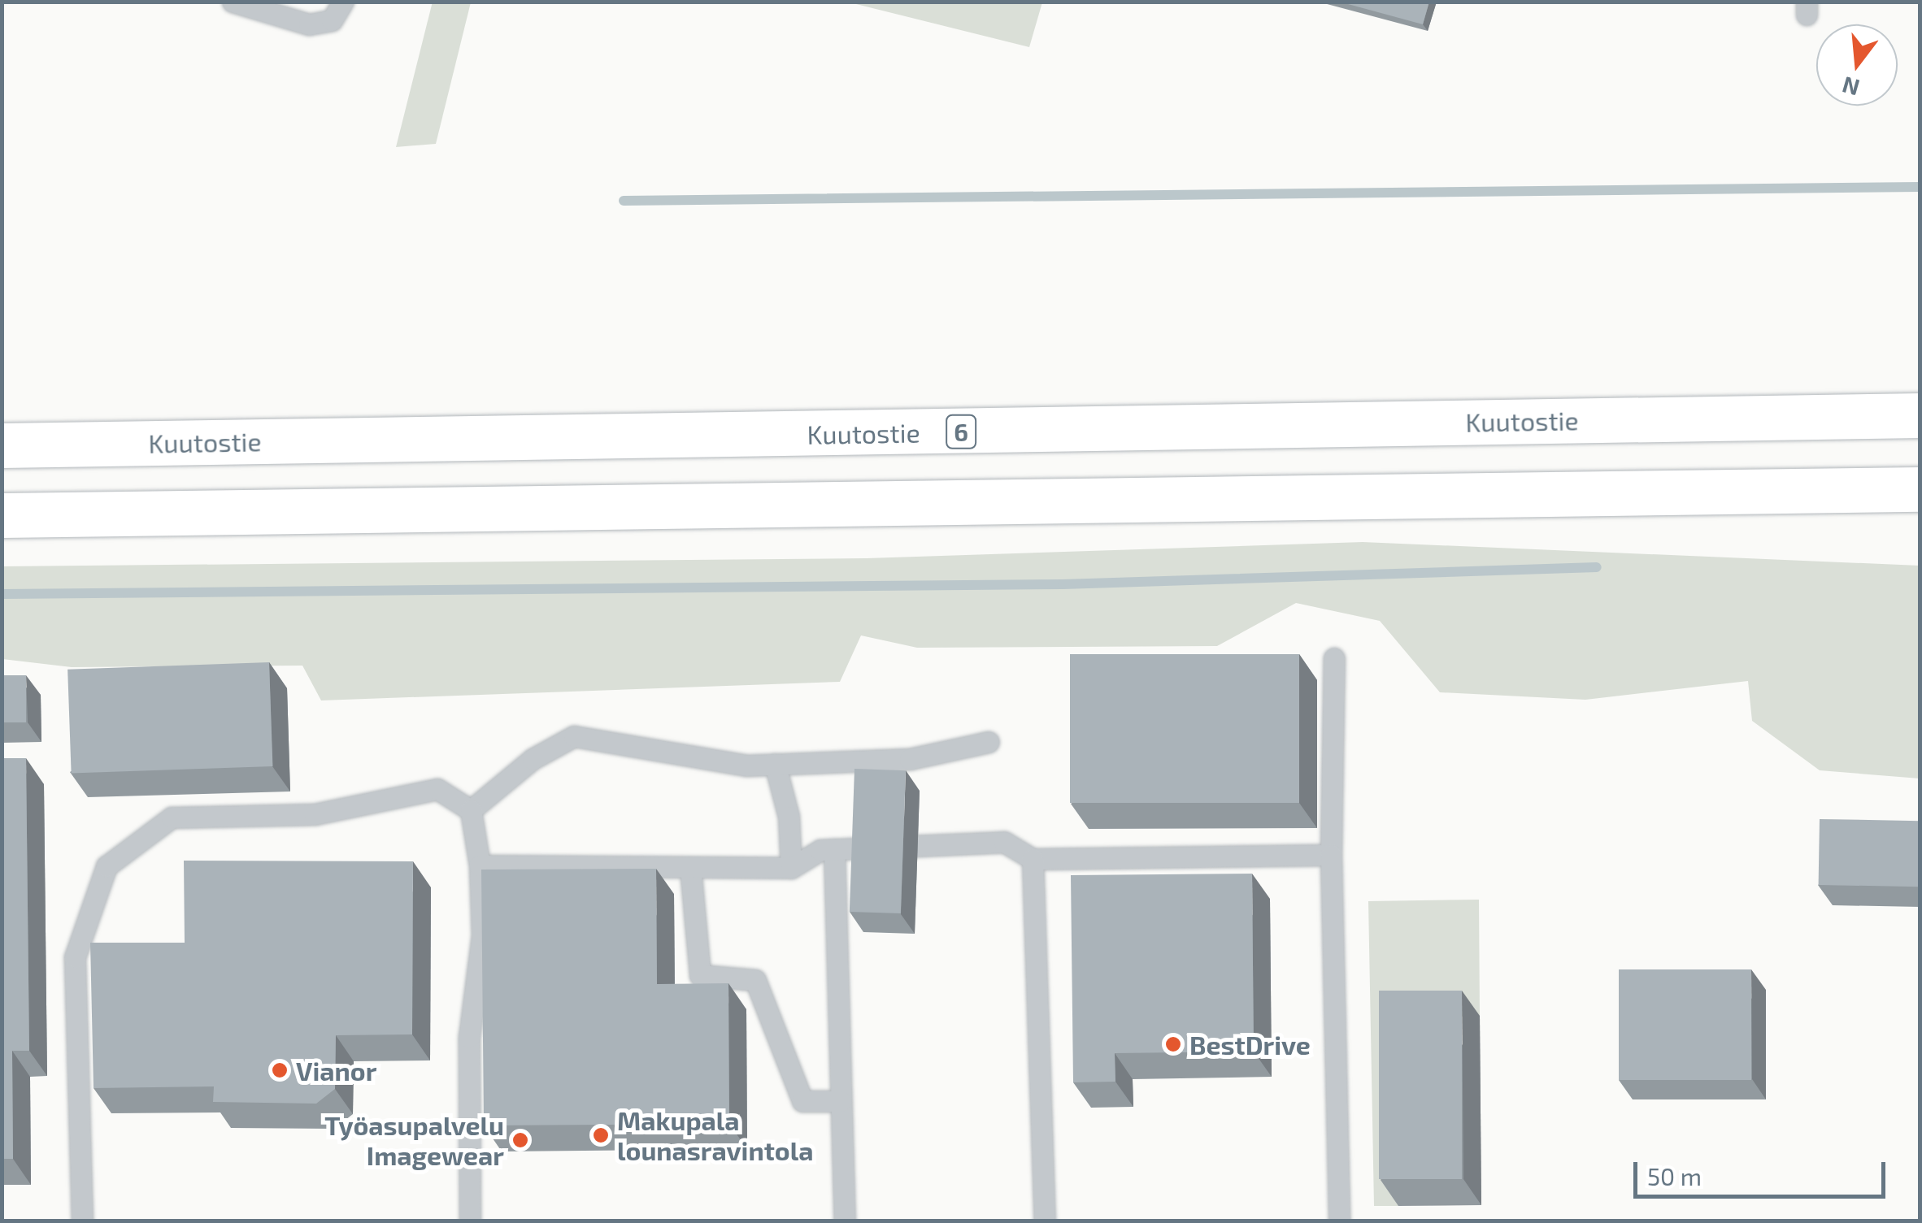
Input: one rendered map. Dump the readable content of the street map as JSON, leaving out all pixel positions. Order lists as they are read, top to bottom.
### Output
{
  "streets": {
    "highway": ["Kuutostie", "6"]
  },
  "places": [
    "BestDrive",
    "Vianor",
    "Makupala lounasravintola",
    "Työasupalvelu Imagewear"
  ],
  "scale_bar": "50 m",
  "north": "bottom"
}
